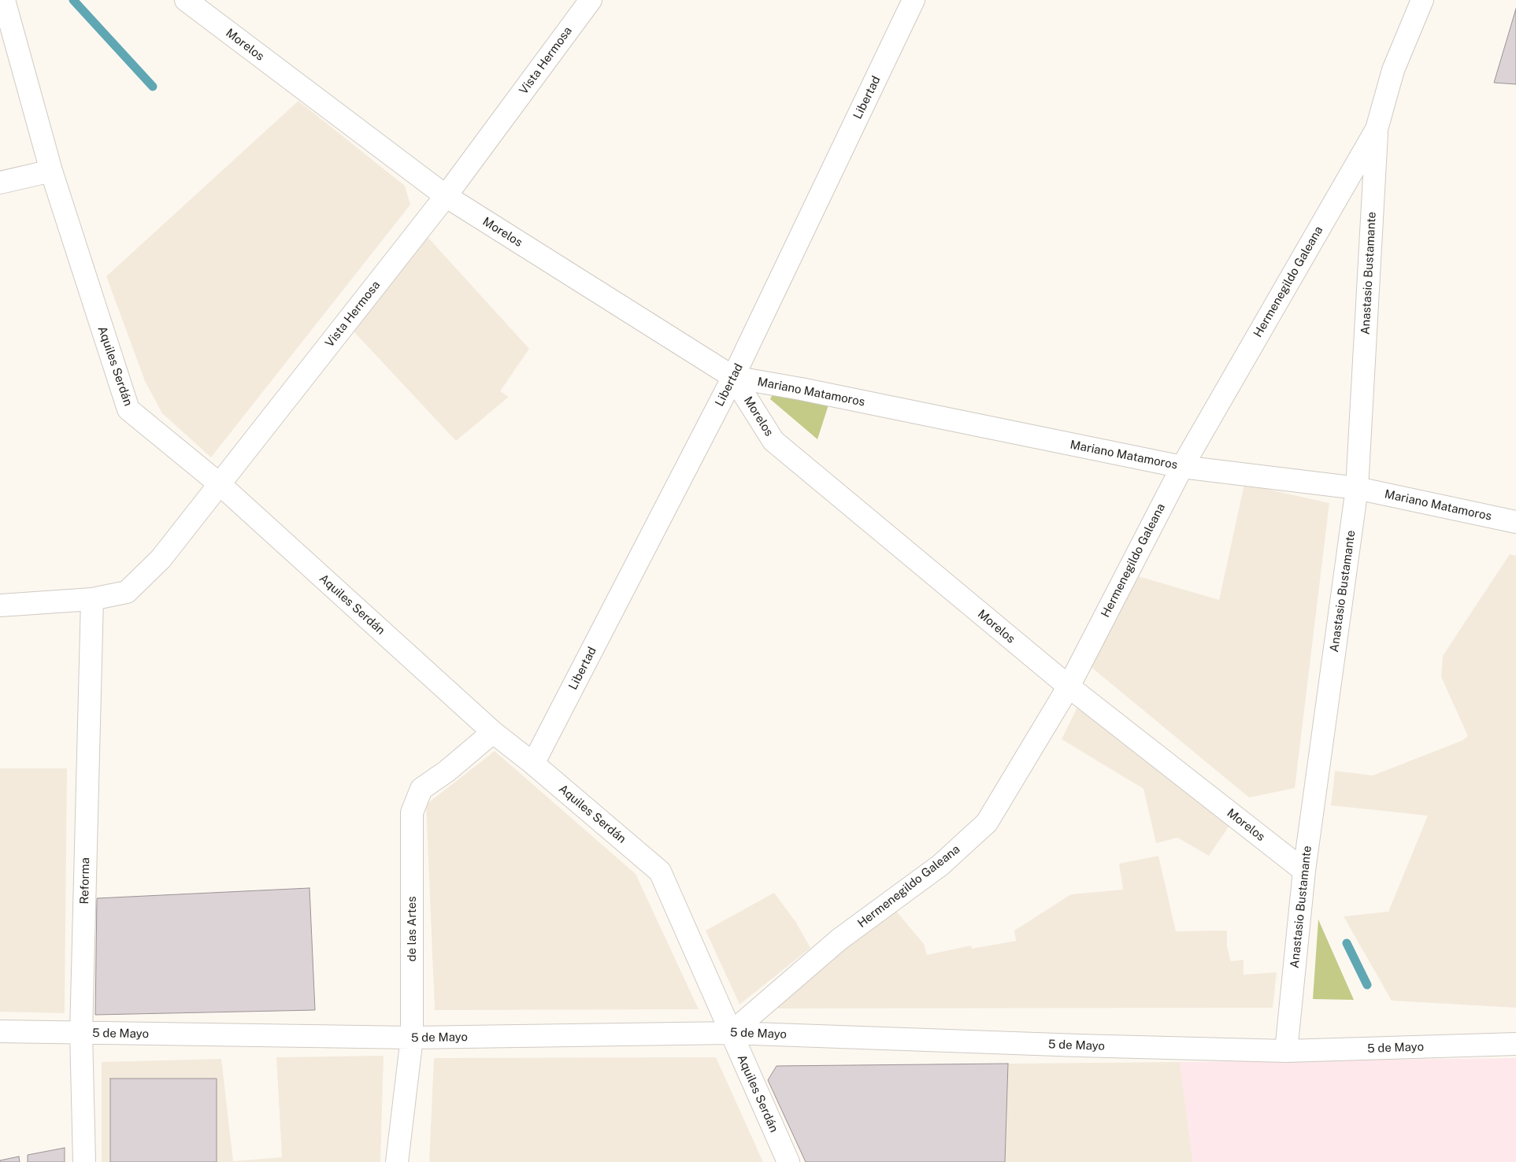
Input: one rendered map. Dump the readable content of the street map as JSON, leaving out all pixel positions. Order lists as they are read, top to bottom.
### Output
{
  "streets": {
    "street": [
      "Morelos",
      "Vista Hermosa",
      "Libertad",
      "Anastasio Bustamante",
      "Hermenegildo Galeana",
      "Aquiles Serdán",
      "Mariano Matamoros",
      "Reforma",
      "de las Artes",
      "5 de Mayo"
    ]
  },
  "crossings": [
    ["Morelos", "Vista Hermosa"],
    ["Morelos", "Libertad"],
    ["Morelos", "Anastasio Bustamante"],
    ["Morelos", "Hermenegildo Galeana"],
    ["Morelos", "Mariano Matamoros"],
    ["Vista Hermosa", "Aquiles Serdán"],
    ["Vista Hermosa", "Reforma"],
    ["Libertad", "Aquiles Serdán"],
    ["Libertad", "Mariano Matamoros"],
    ["Anastasio Bustamante", "Hermenegildo Galeana"],
    ["Anastasio Bustamante", "Mariano Matamoros"],
    ["Anastasio Bustamante", "5 de Mayo"],
    ["Hermenegildo Galeana", "Aquiles Serdán"],
    ["Hermenegildo Galeana", "Mariano Matamoros"],
    ["Hermenegildo Galeana", "5 de Mayo"],
    ["Aquiles Serdán", "de las Artes"],
    ["Aquiles Serdán", "5 de Mayo"],
    ["Reforma", "5 de Mayo"],
    ["de las Artes", "5 de Mayo"]
  ]
}
